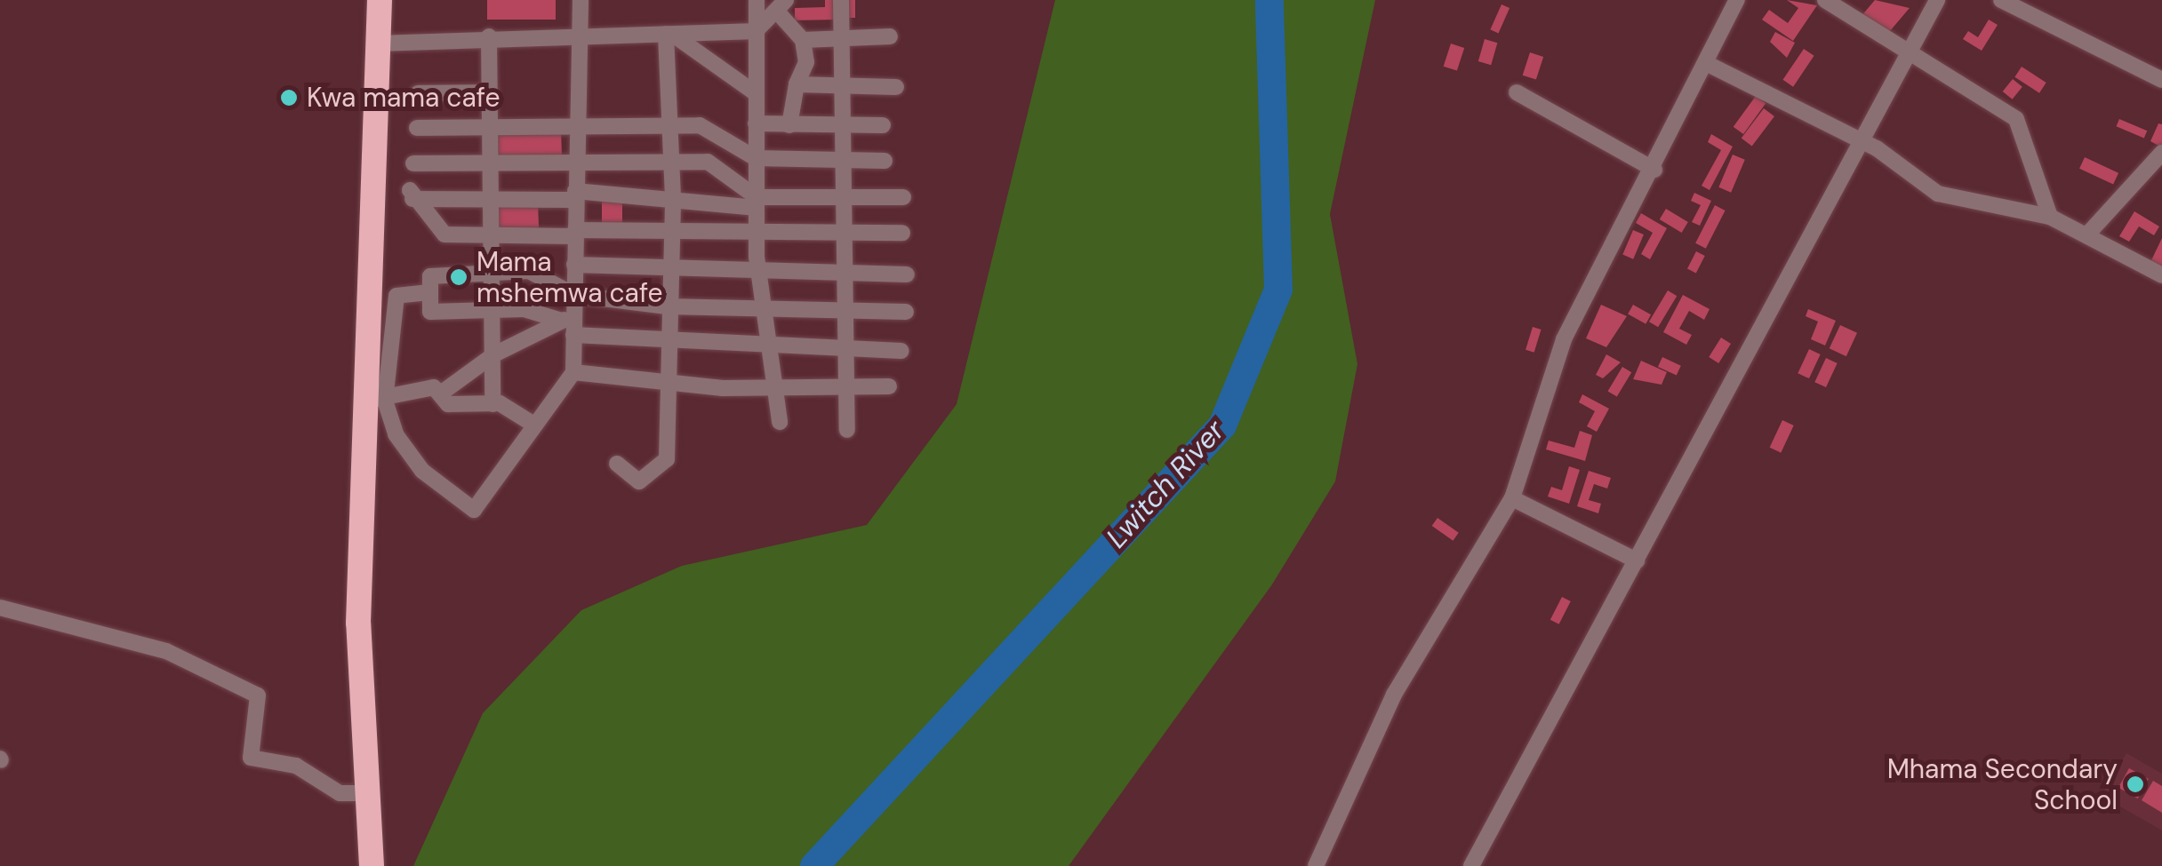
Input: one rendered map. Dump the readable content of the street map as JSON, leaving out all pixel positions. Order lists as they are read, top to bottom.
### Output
{
  "water": ["Lwitch River"],
  "places": ["Kwa mama cafe", "Mama mshemwa cafe", "Mhama Secondary School"]
}
